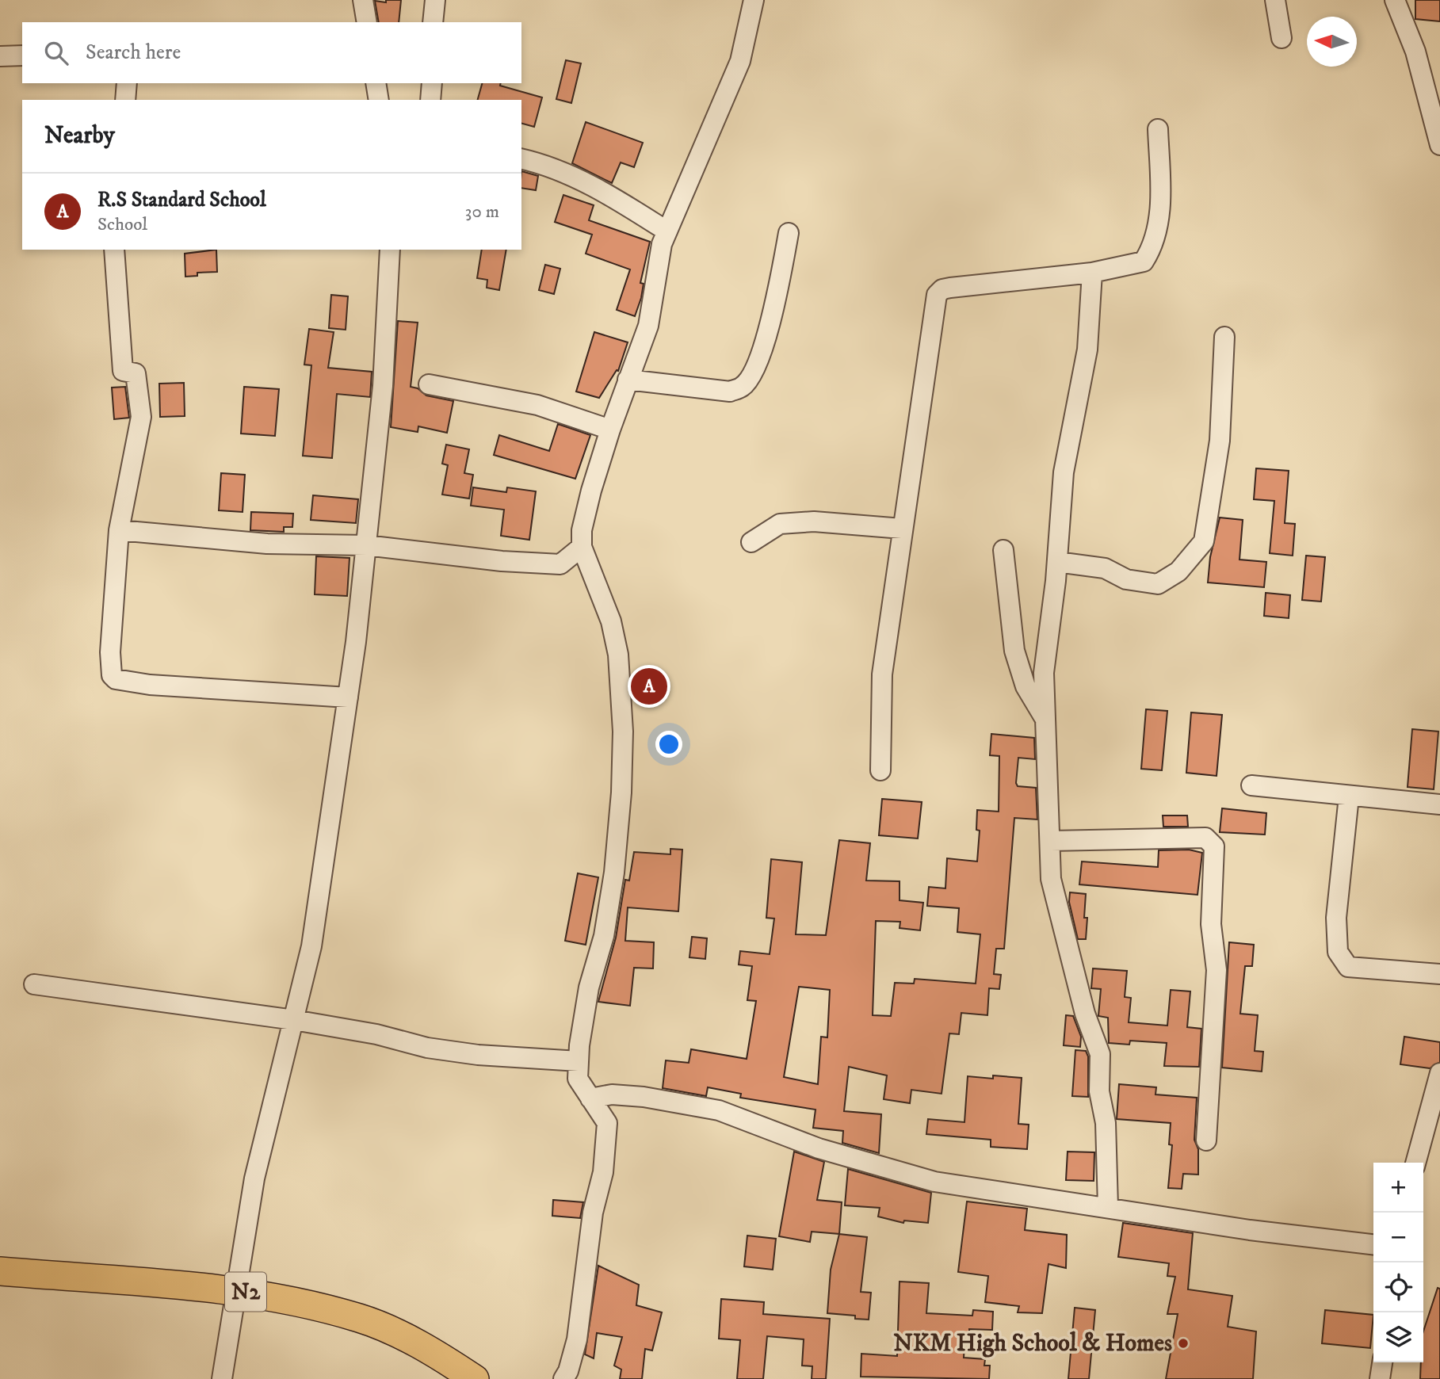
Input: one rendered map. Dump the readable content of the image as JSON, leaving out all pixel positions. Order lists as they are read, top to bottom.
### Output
{
  "streets": {
    "highway": ["N2"]
  },
  "places": ["NKM High School & Homes"],
  "north": "left",
  "page": {
    "search": "Search here",
    "heading": "Nearby",
    "list": [
      {
        "mark": "A",
        "name": "R.S Standard School",
        "note": "School",
        "value": "30 m"
      }
    ],
    "pins": "A",
    "map_buttons": ["+", "−"]
  }
}
